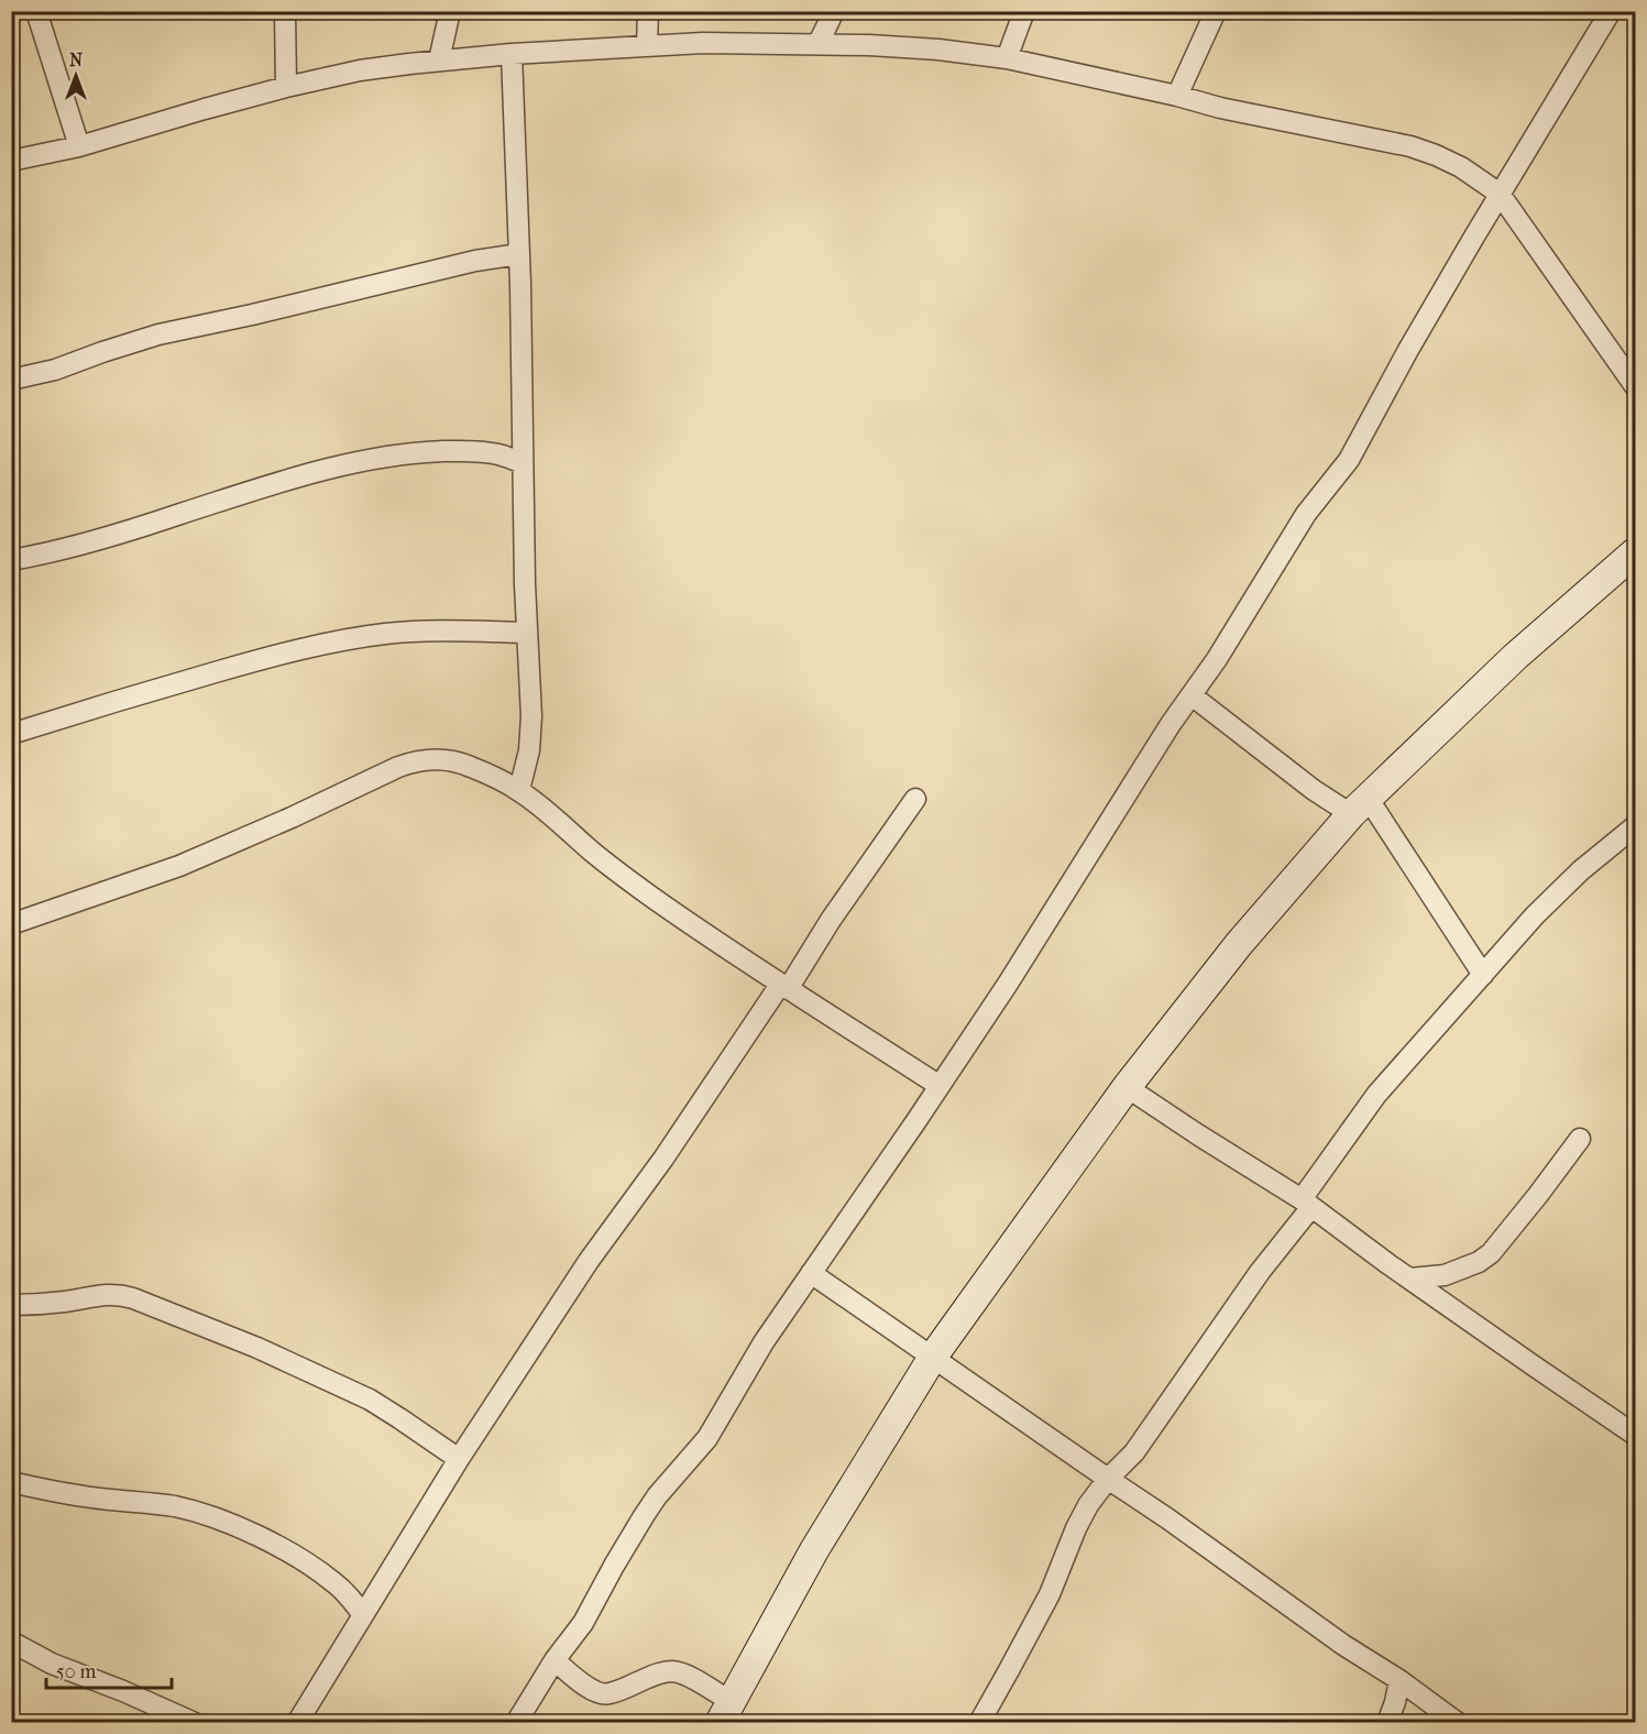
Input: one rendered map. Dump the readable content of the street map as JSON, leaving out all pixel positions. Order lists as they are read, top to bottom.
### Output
{
  "scale_bar": "50 m",
  "north": "top"
}
